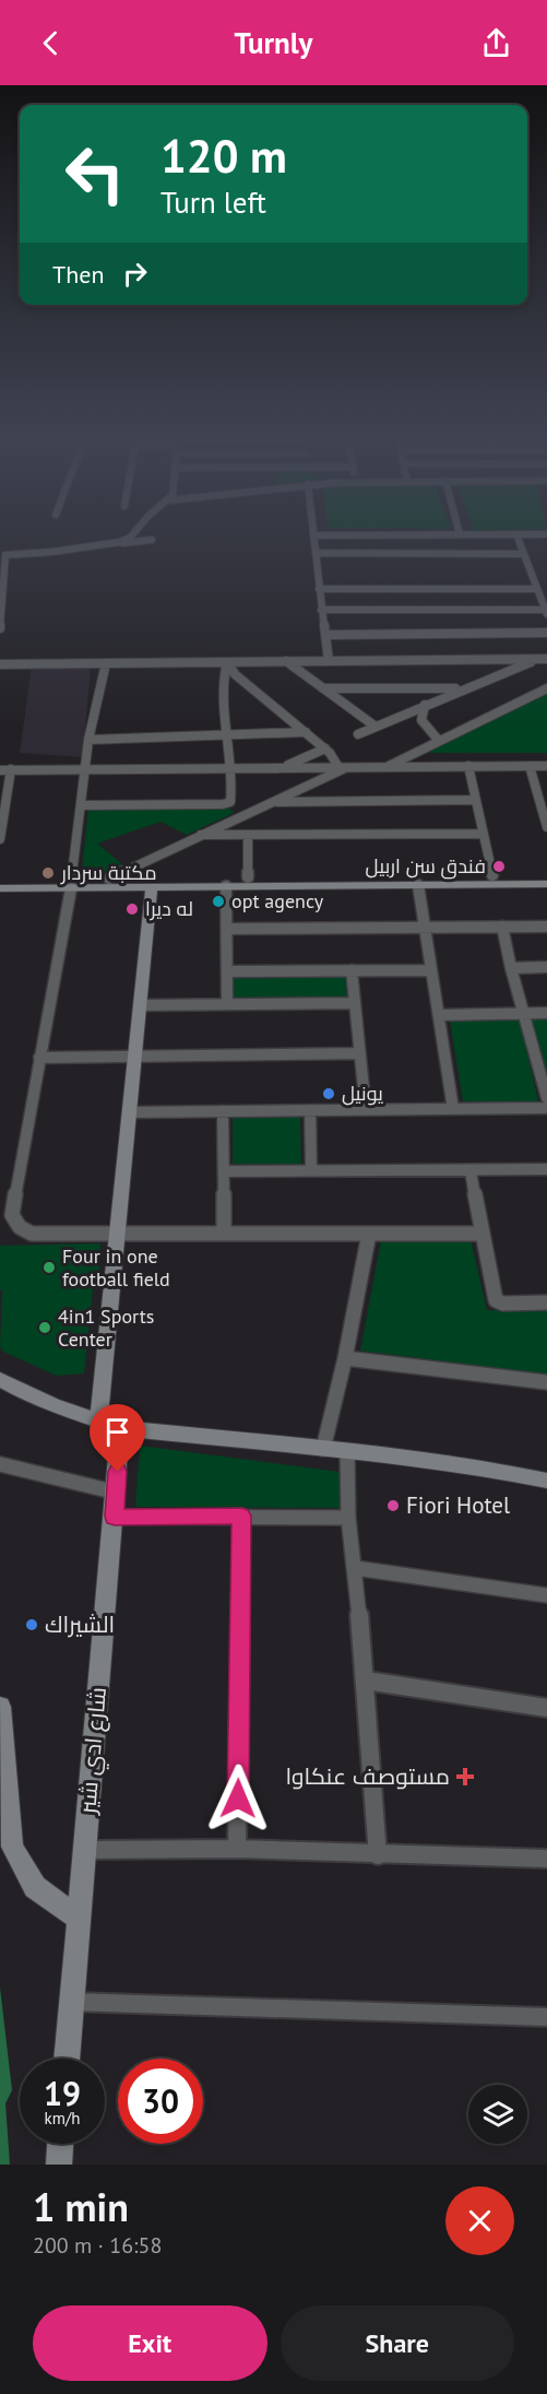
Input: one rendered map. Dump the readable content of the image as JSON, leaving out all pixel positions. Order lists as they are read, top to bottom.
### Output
{
  "streets": {
    "street": ["شارع ادي شير"]
  },
  "places": {
    "other": [
      "فندق سن اربيل",
      "مكتبة سردار",
      "opt agency",
      "له ديرا",
      "يونيل",
      "Four in one football field",
      "4in1 Sports Center",
      "Fiori Hotel",
      "الشيراك"
    ],
    "health": ["مستوصف عنكاوا"]
  },
  "page": {
    "header": "Turnly",
    "turn": ["120 m", "Turn left"],
    "then": "Then",
    "speed": "19 km/h",
    "limit": "30",
    "heading": ["1 min", "200 m · 16:58"],
    "buttons": ["Exit", "Share"]
  }
}
